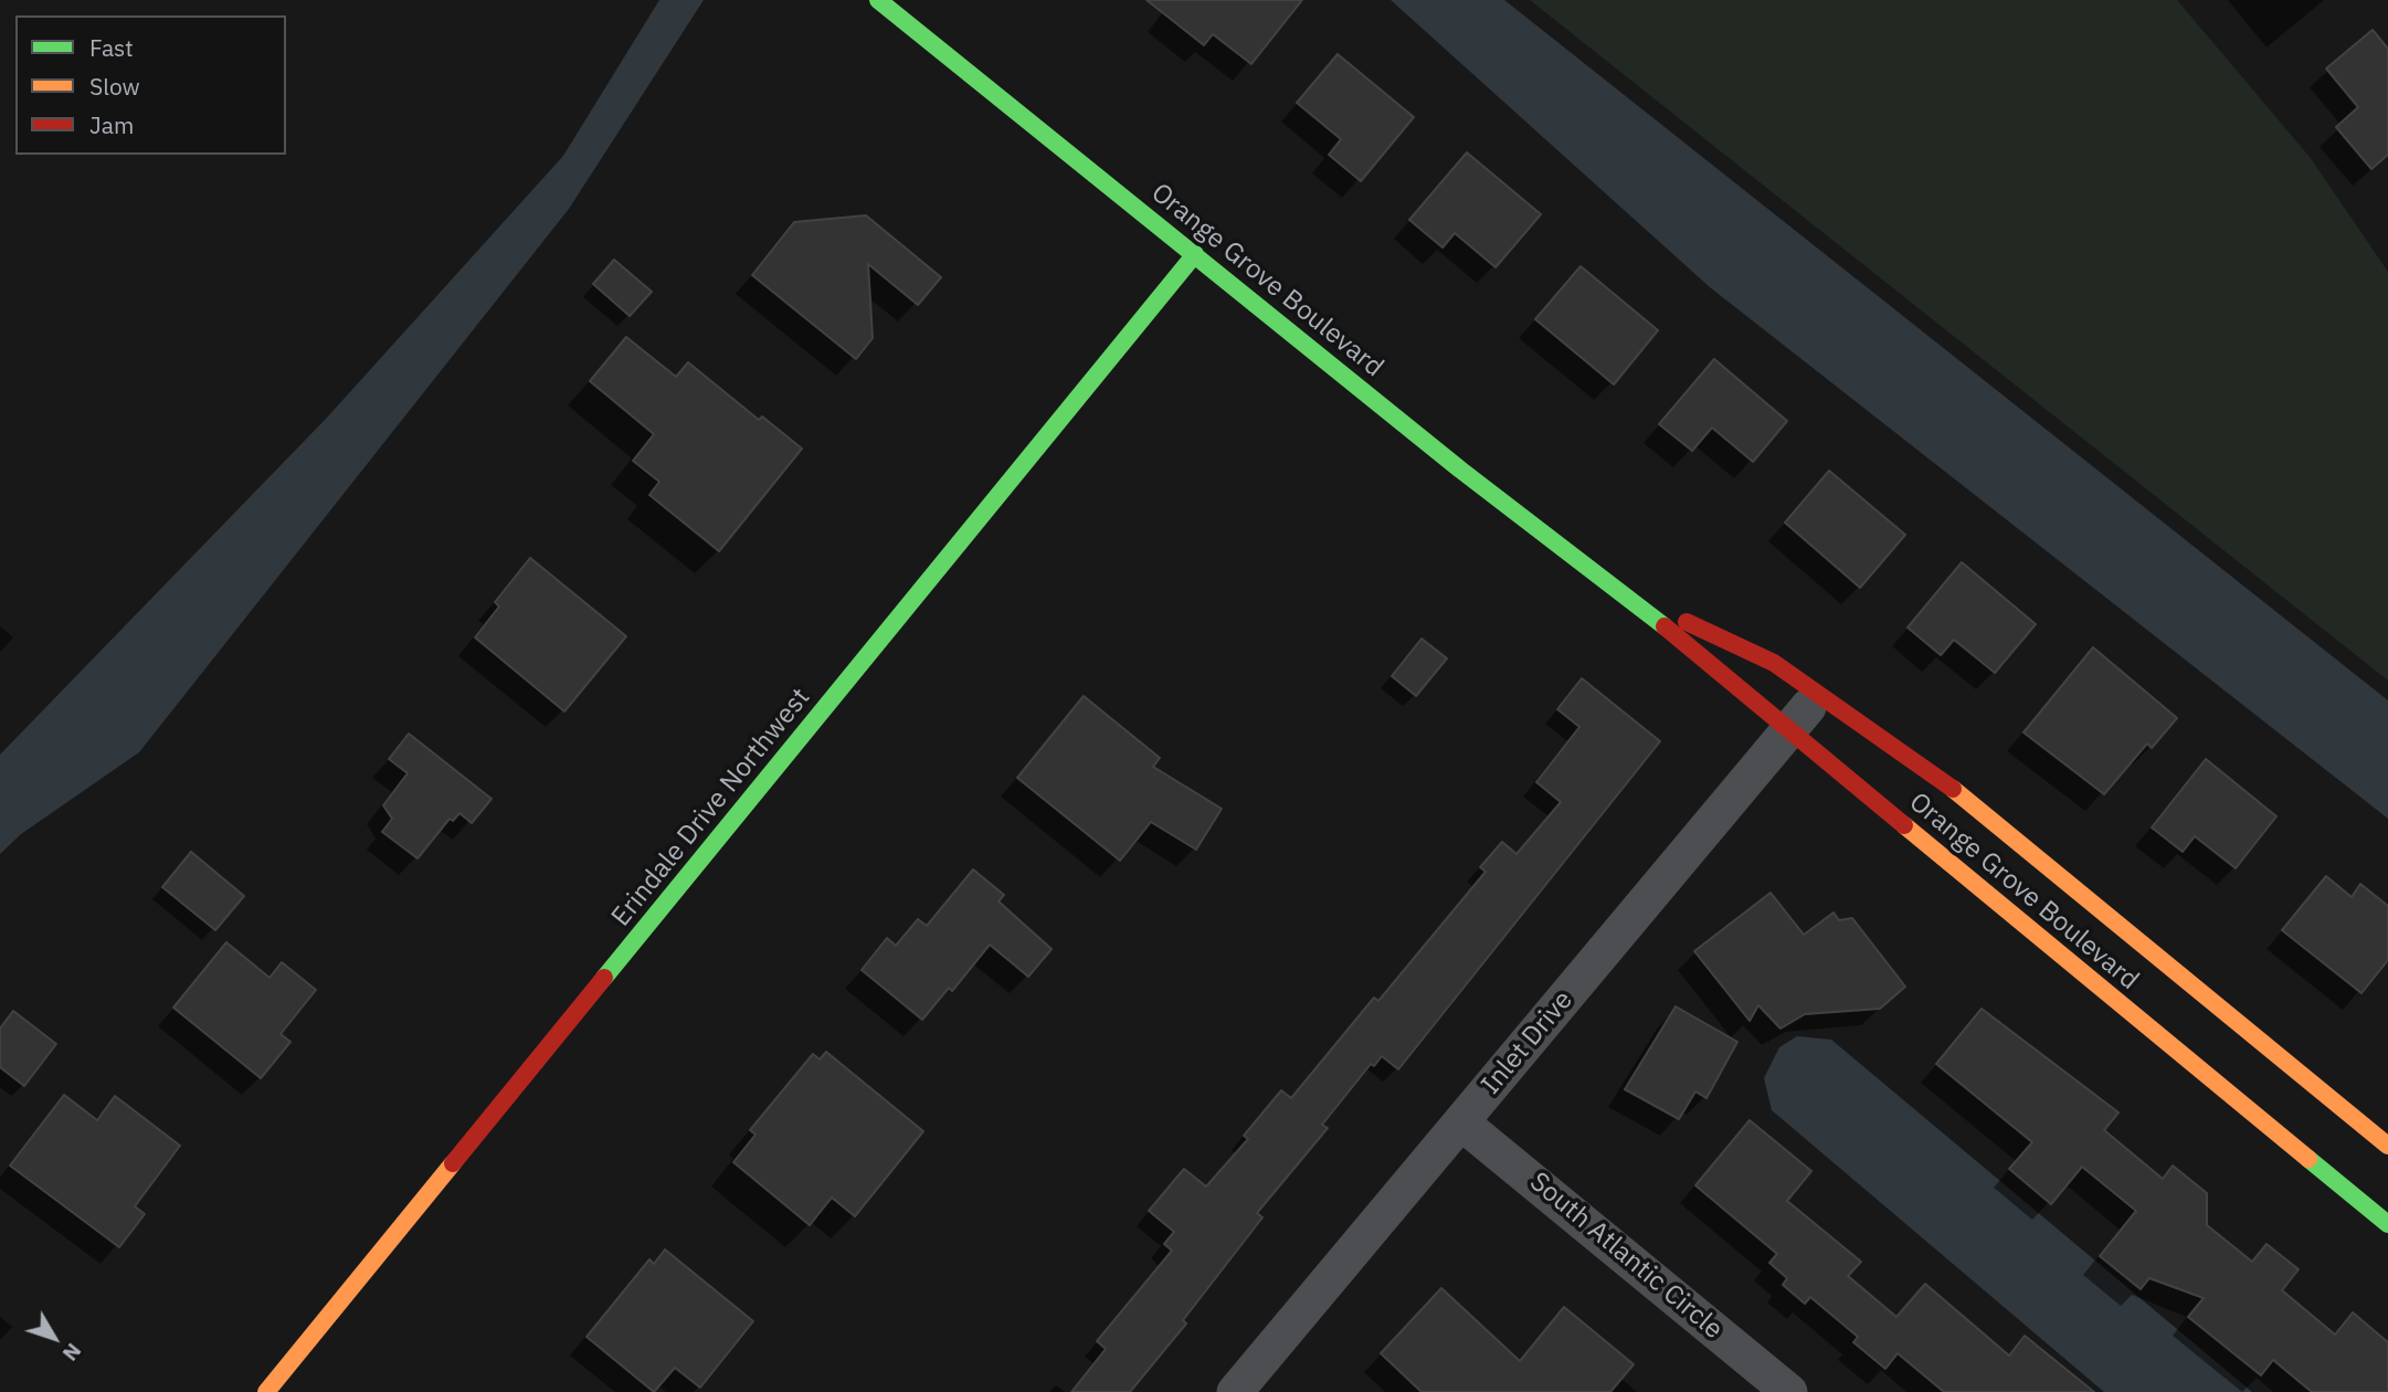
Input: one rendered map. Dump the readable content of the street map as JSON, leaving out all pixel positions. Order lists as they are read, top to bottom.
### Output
{
  "streets": {
    "street": [
      "Orange Grove Boulevard",
      "Erindale Drive Northwest",
      "Inlet Drive",
      "South Atlantic Circle"
    ]
  },
  "crossings": [
    ["Orange Grove Boulevard", "Erindale Drive Northwest"],
    ["Orange Grove Boulevard", "Inlet Drive"],
    ["Inlet Drive", "South Atlantic Circle"]
  ],
  "legend": ["Fast", "Slow", "Jam"],
  "north": "bottom right"
}
